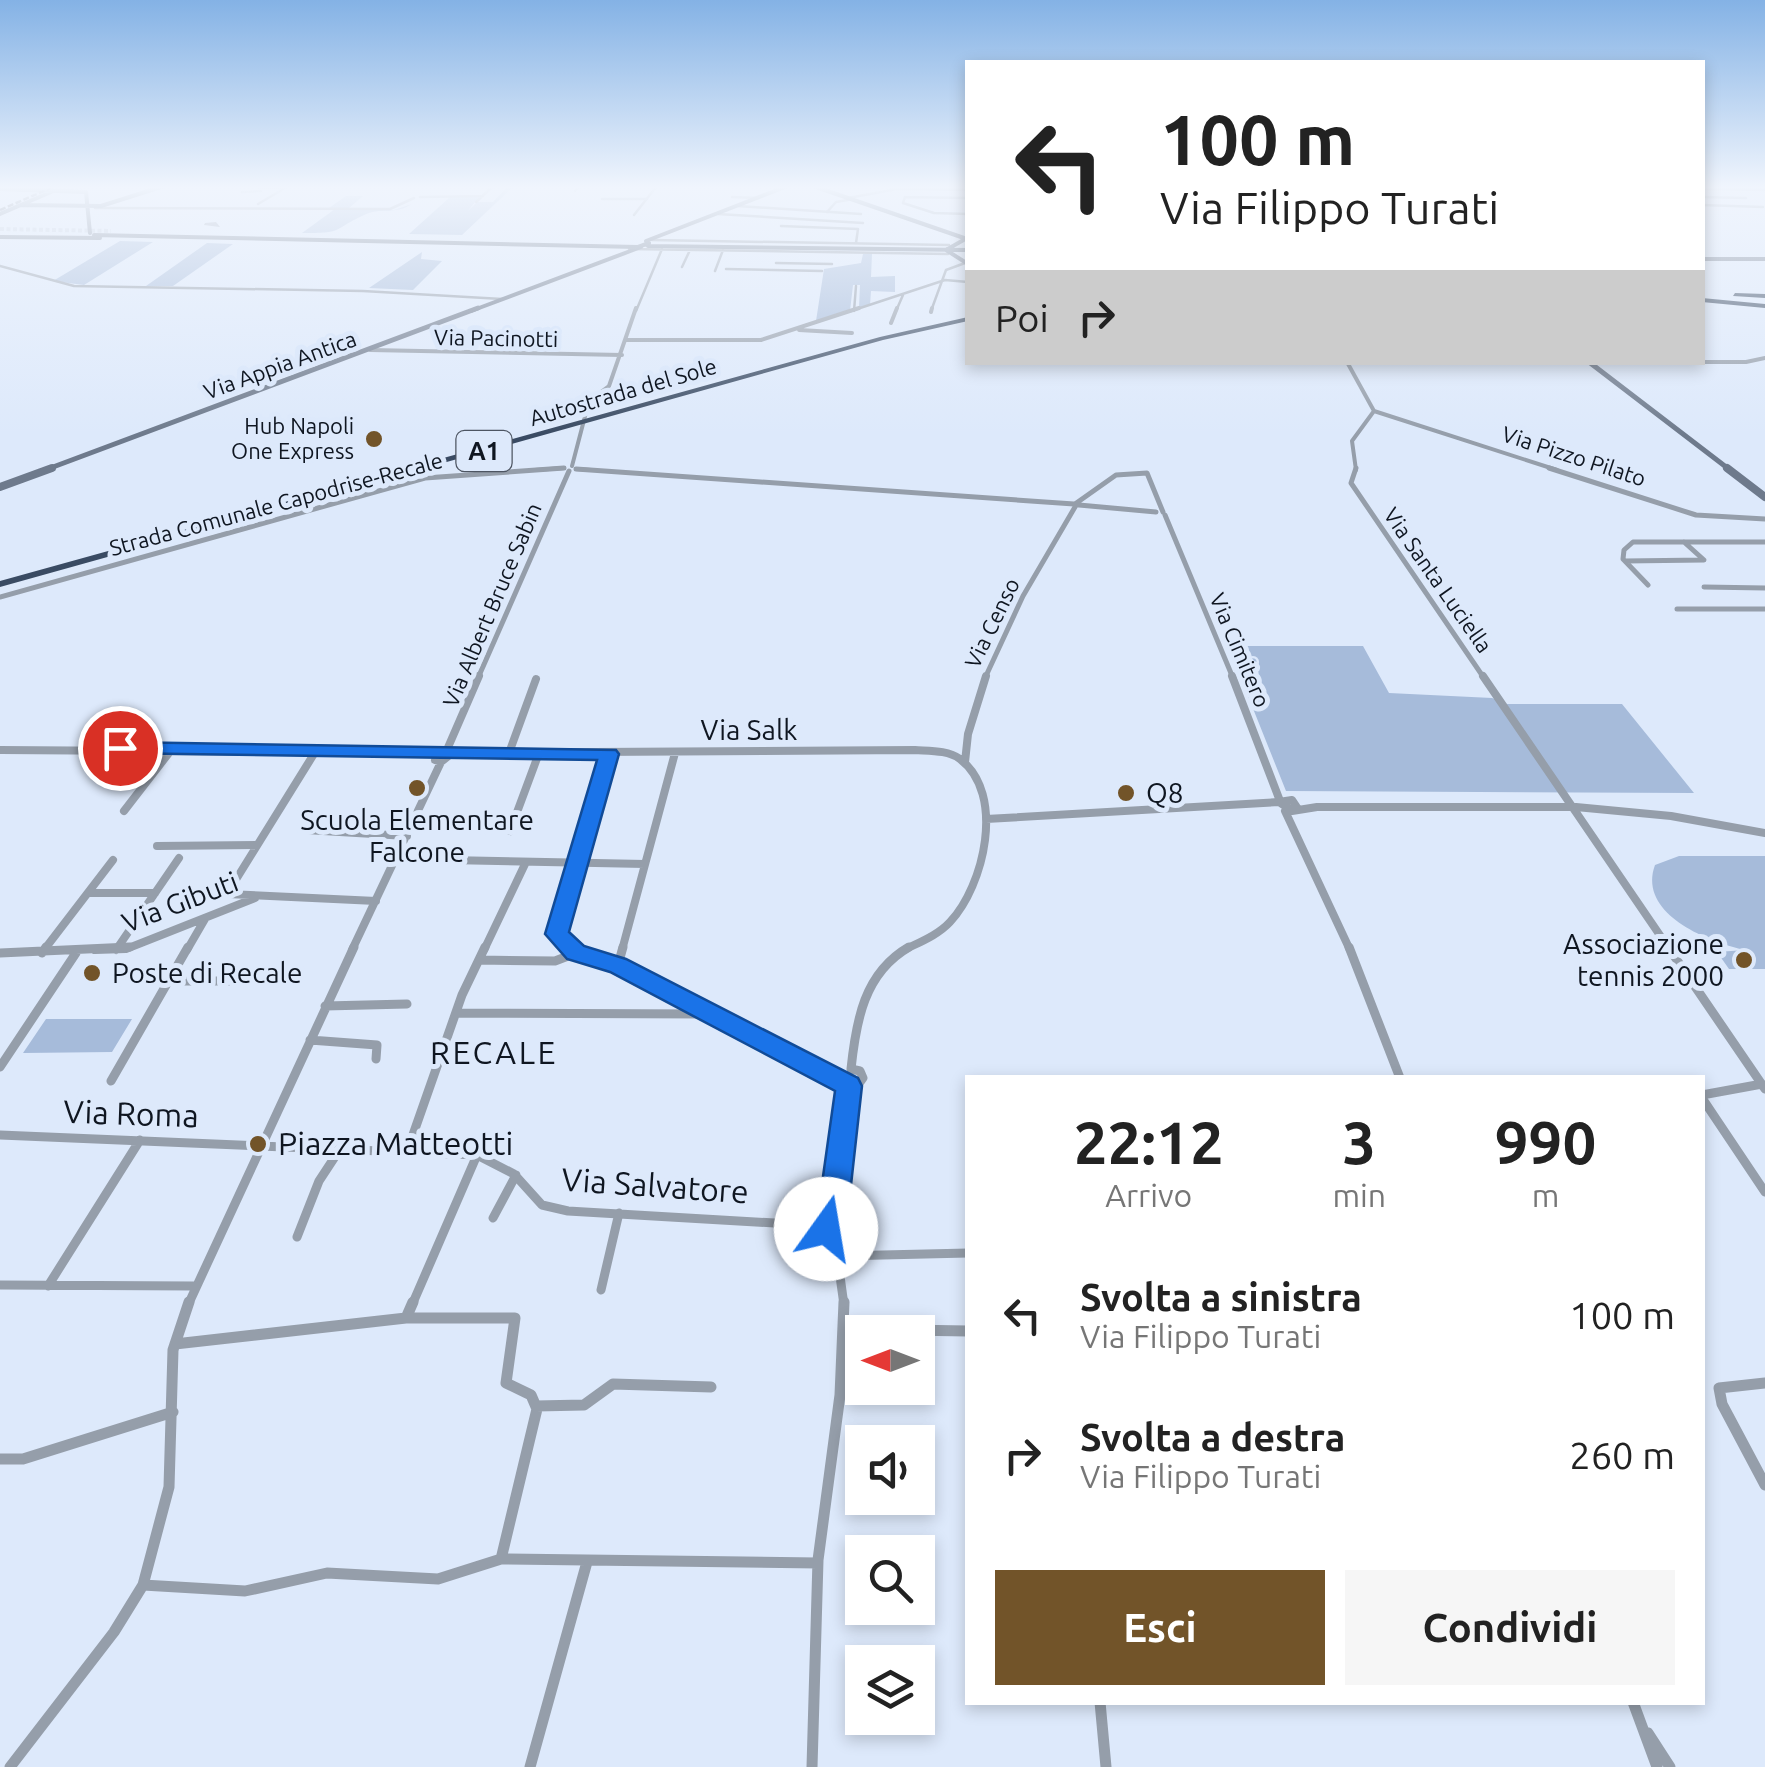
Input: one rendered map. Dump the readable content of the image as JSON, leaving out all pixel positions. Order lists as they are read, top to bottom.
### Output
{
  "streets": {
    "highway": ["Autostrada del Sole", "A1"],
    "street": [
      "Via Pacinotti",
      "Via Appia Antica",
      "Via Pizzo Pilato",
      "Strada Comunale Capodrise-Recale",
      "Via Santa Luciella",
      "Via Albert Bruce Sabin",
      "Via Censo",
      "Via Cimitero",
      "Via Salk",
      "Via Gibuti",
      "Via Roma",
      "Via Salvatore"
    ]
  },
  "crossings": [
    ["Via Pacinotti", "Via Appia Antica"],
    ["Via Pacinotti", "Via Albert Bruce Sabin"],
    ["Via Pizzo Pilato", "Via Santa Luciella"],
    ["Strada Comunale Capodrise-Recale", "Via Albert Bruce Sabin"],
    ["Strada Comunale Capodrise-Recale", "Via Censo"],
    ["Strada Comunale Capodrise-Recale", "Via Cimitero"],
    ["Via Albert Bruce Sabin", "Via Salk"],
    ["Via Albert Bruce Sabin", "Via Gibuti"],
    ["Via Albert Bruce Sabin", "Via Roma"],
    ["Via Albert Bruce Sabin", "Via Salvatore"],
    ["Via Censo", "Via Cimitero"],
    ["Via Censo", "Via Salk"],
    ["Via Roma", "Via Salvatore"]
  ],
  "districts": ["RECALE"],
  "places": [
    "Hub Napoli One Express",
    "Scuola Elementare Falcone",
    "Q8",
    "Associazione tennis 2000",
    "Poste di Recale",
    "Piazza Matteotti"
  ],
  "north": "left",
  "page": {
    "turn": ["100 m", "Via Filippo Turati"],
    "then": "Poi",
    "eta": [
      "22:12",
      "Arrivo",
      "3",
      "min",
      "990",
      "m"
    ],
    "list": [
      {
        "name": "Svolta a sinistra",
        "note": "Via Filippo Turati",
        "value": "100 m"
      },
      {
        "name": "Svolta a destra",
        "note": "Via Filippo Turati",
        "value": "260 m"
      }
    ],
    "buttons": ["Esci", "Condividi"]
  }
}
